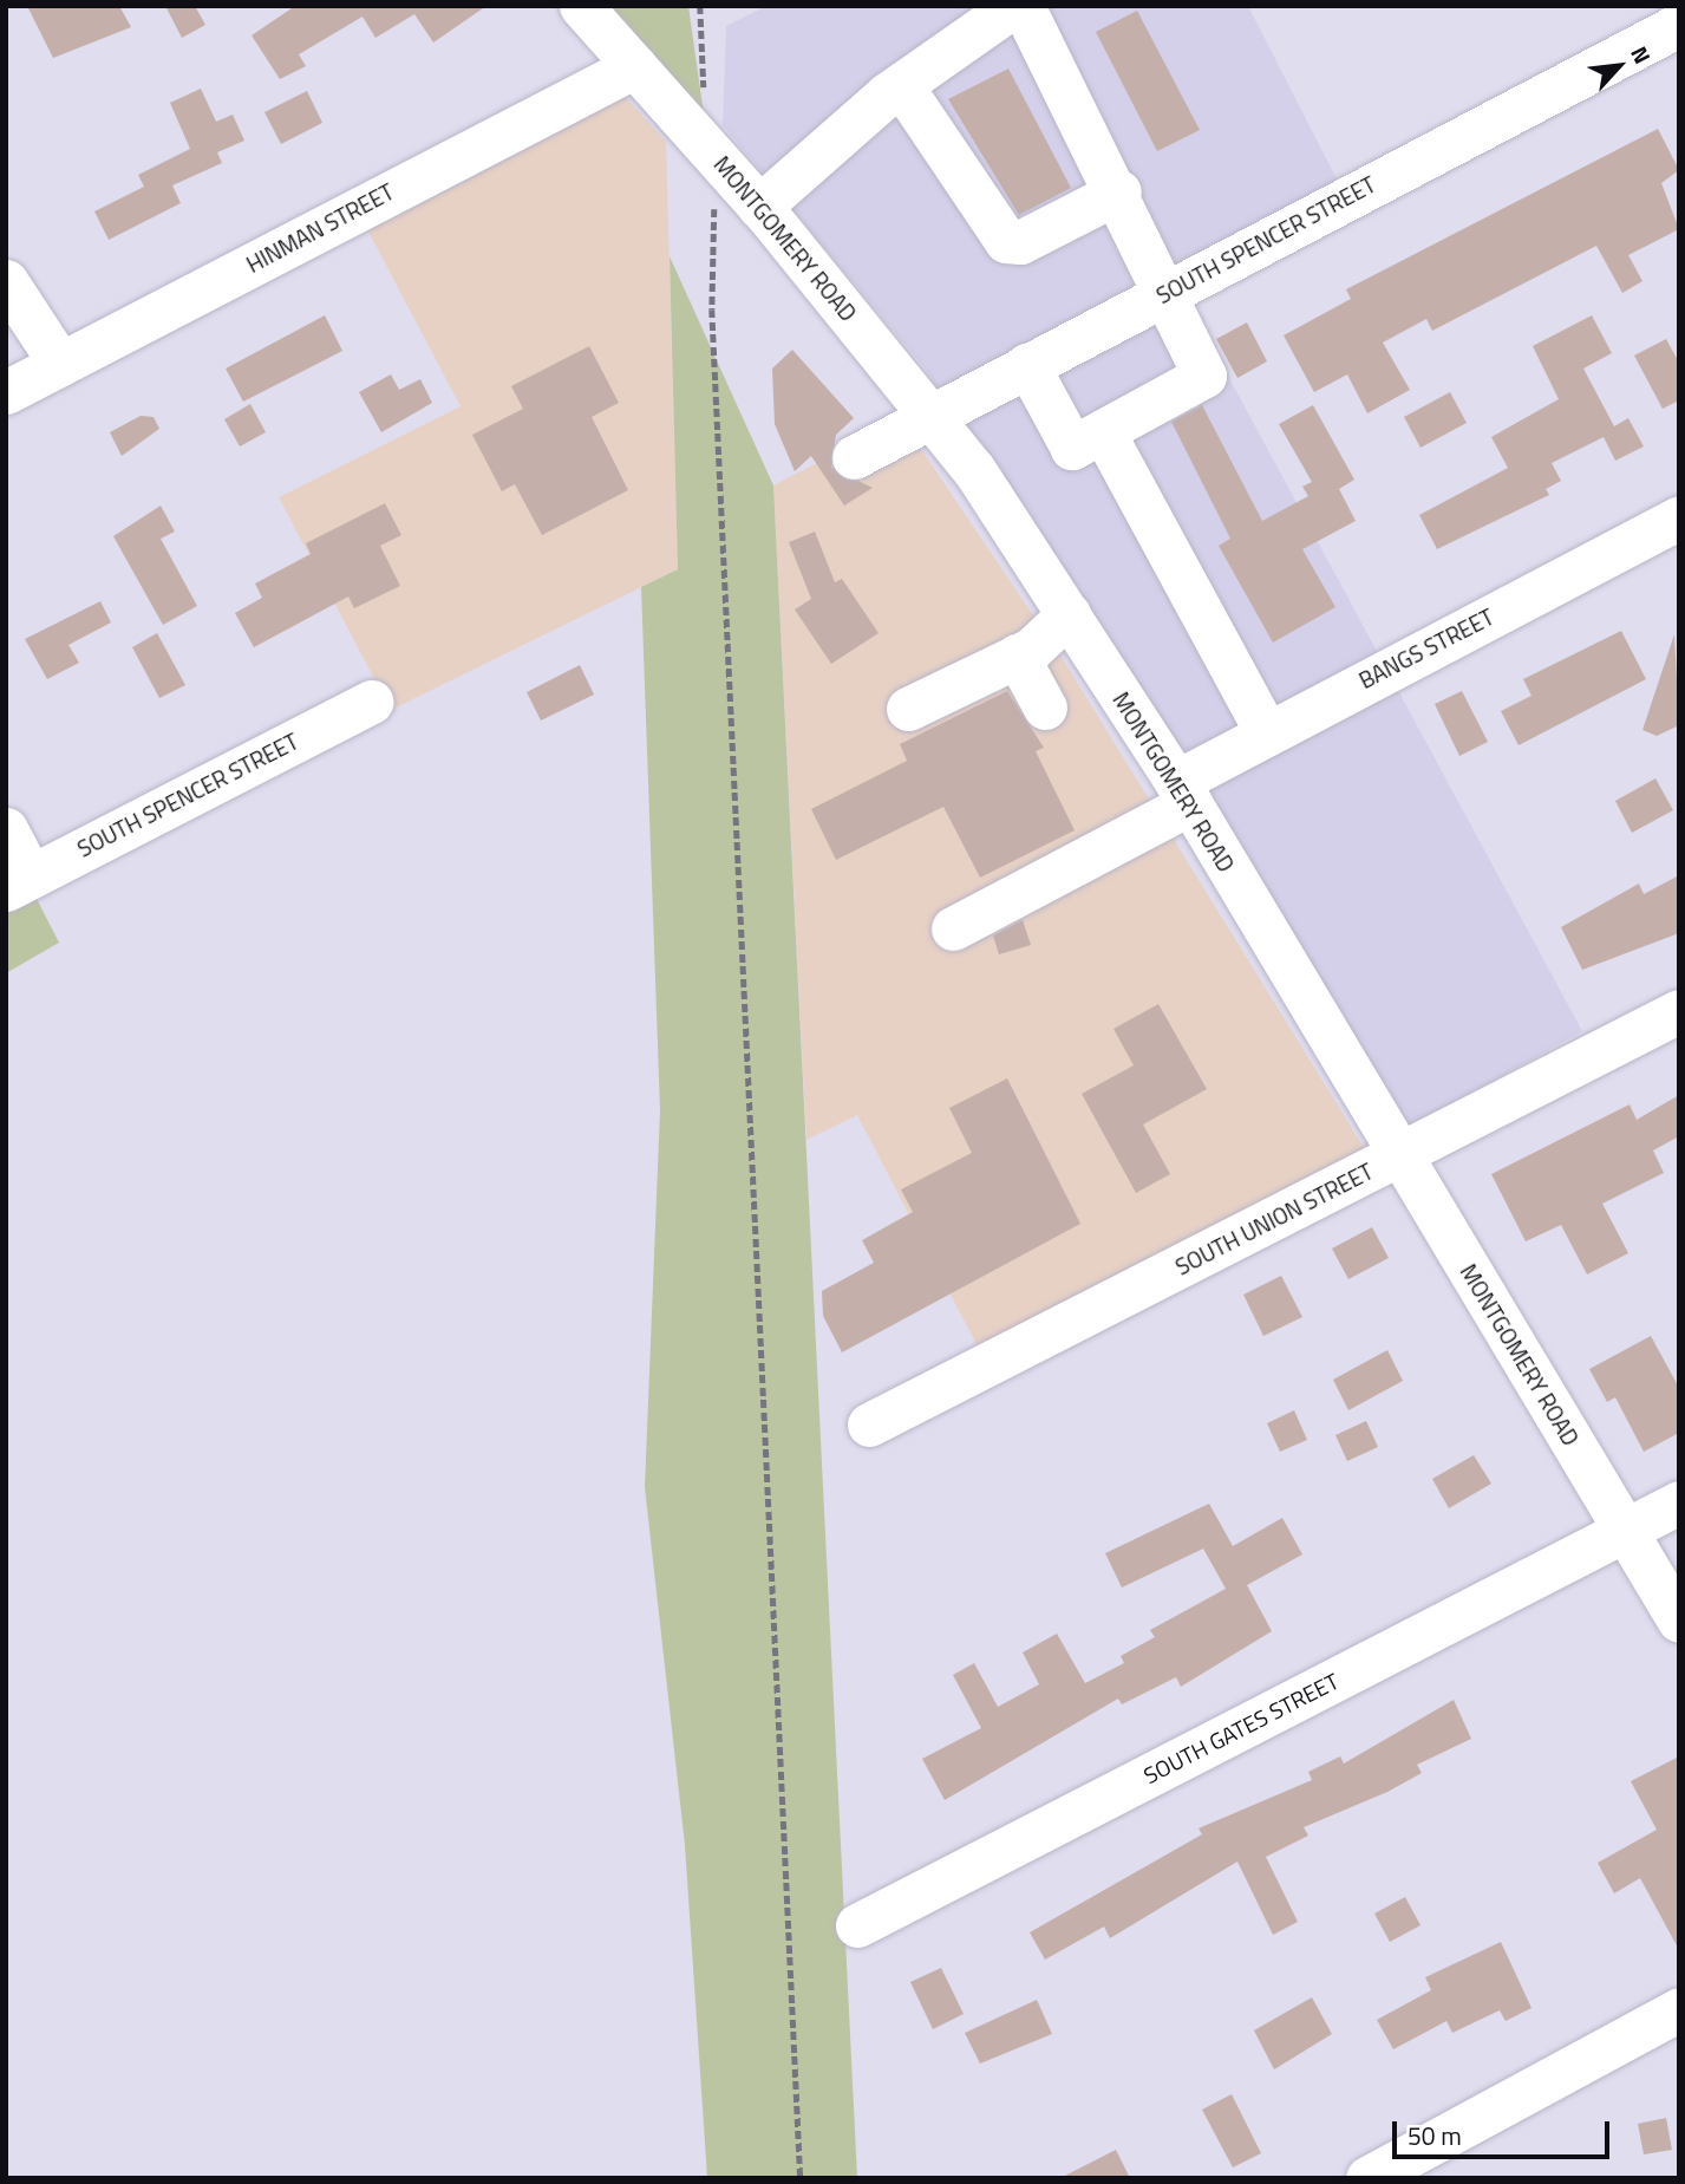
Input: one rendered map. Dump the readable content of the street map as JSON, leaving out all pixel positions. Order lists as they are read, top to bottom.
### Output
{
  "streets": {
    "street": [
      "HINMAN STREET",
      "MONTGOMERY ROAD",
      "SOUTH SPENCER STREET",
      "BANGS STREET",
      "SOUTH UNION STREET",
      "SOUTH GATES STREET"
    ]
  },
  "crossings": [
    ["HINMAN STREET", "MONTGOMERY ROAD"],
    ["MONTGOMERY ROAD", "SOUTH SPENCER STREET"],
    ["MONTGOMERY ROAD", "BANGS STREET"],
    ["MONTGOMERY ROAD", "SOUTH UNION STREET"],
    ["MONTGOMERY ROAD", "SOUTH GATES STREET"]
  ],
  "scale_bar": "50 m",
  "north": "top right"
}
